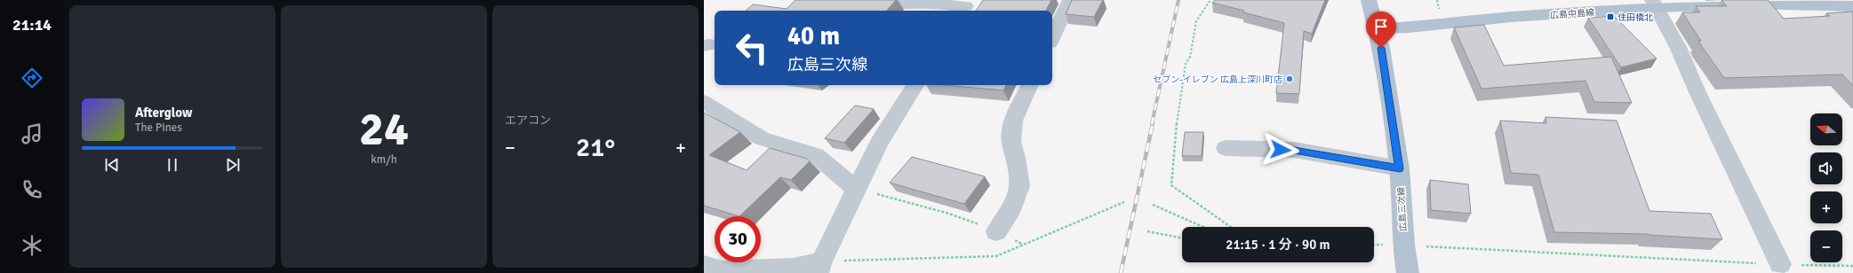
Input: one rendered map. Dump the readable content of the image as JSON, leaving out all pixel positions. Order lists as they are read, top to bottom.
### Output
{
  "streets": {
    "main road": ["広島中島線", "広島三次線"]
  },
  "crossings": [
    ["広島中島線", "広島三次線"]
  ],
  "places": {
    "transit": ["住田橋北"],
    "other": ["セブン-イレブン 広島上深川町店"]
  },
  "north": "left",
  "page": {
    "tabs": "21:14",
    "tile": [
      ["24", "km/h"],
      "エアコン"
    ],
    "turn": ["40 m", "広島三次線"],
    "song": ["Afterglow", "The Pines"],
    "map_buttons": ["+", "−"],
    "heat": ["−", "21°", "+"],
    "limit": "30",
    "trip": "21:15 · 1 分 · 90 m"
  }
}
